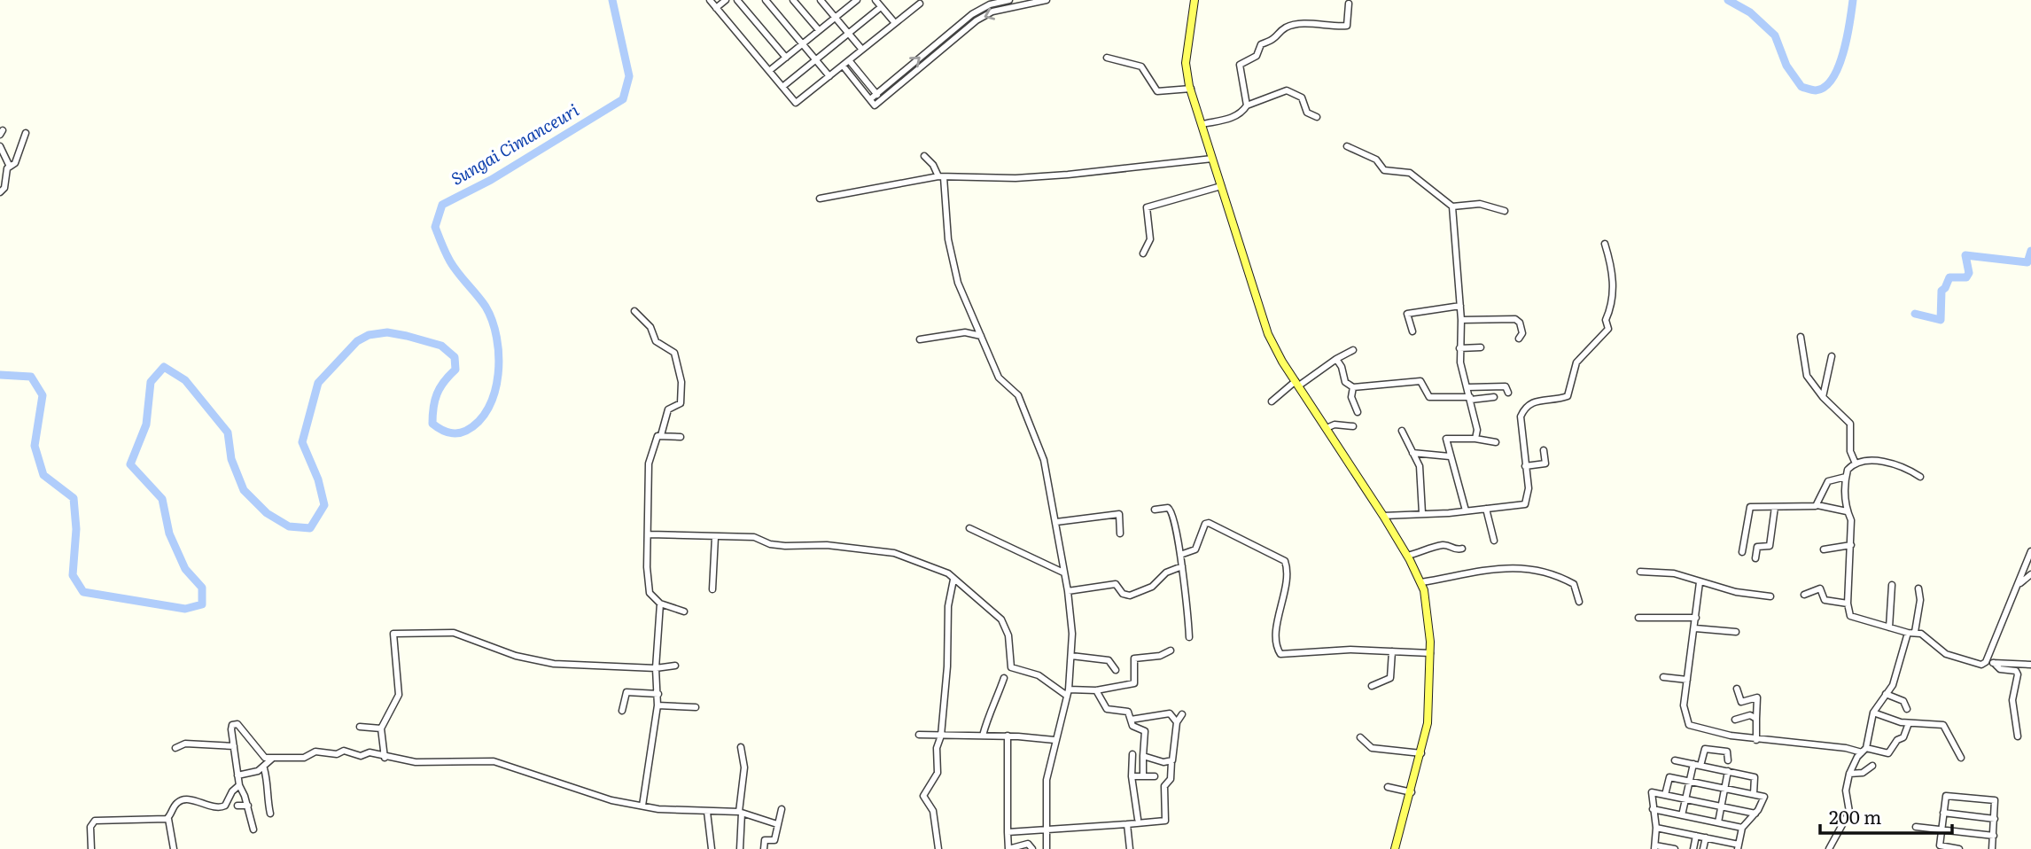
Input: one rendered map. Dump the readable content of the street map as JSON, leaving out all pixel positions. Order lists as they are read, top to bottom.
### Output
{
  "water": ["Sungai Cimanceuri"],
  "scale_bar": "200 m"
}
